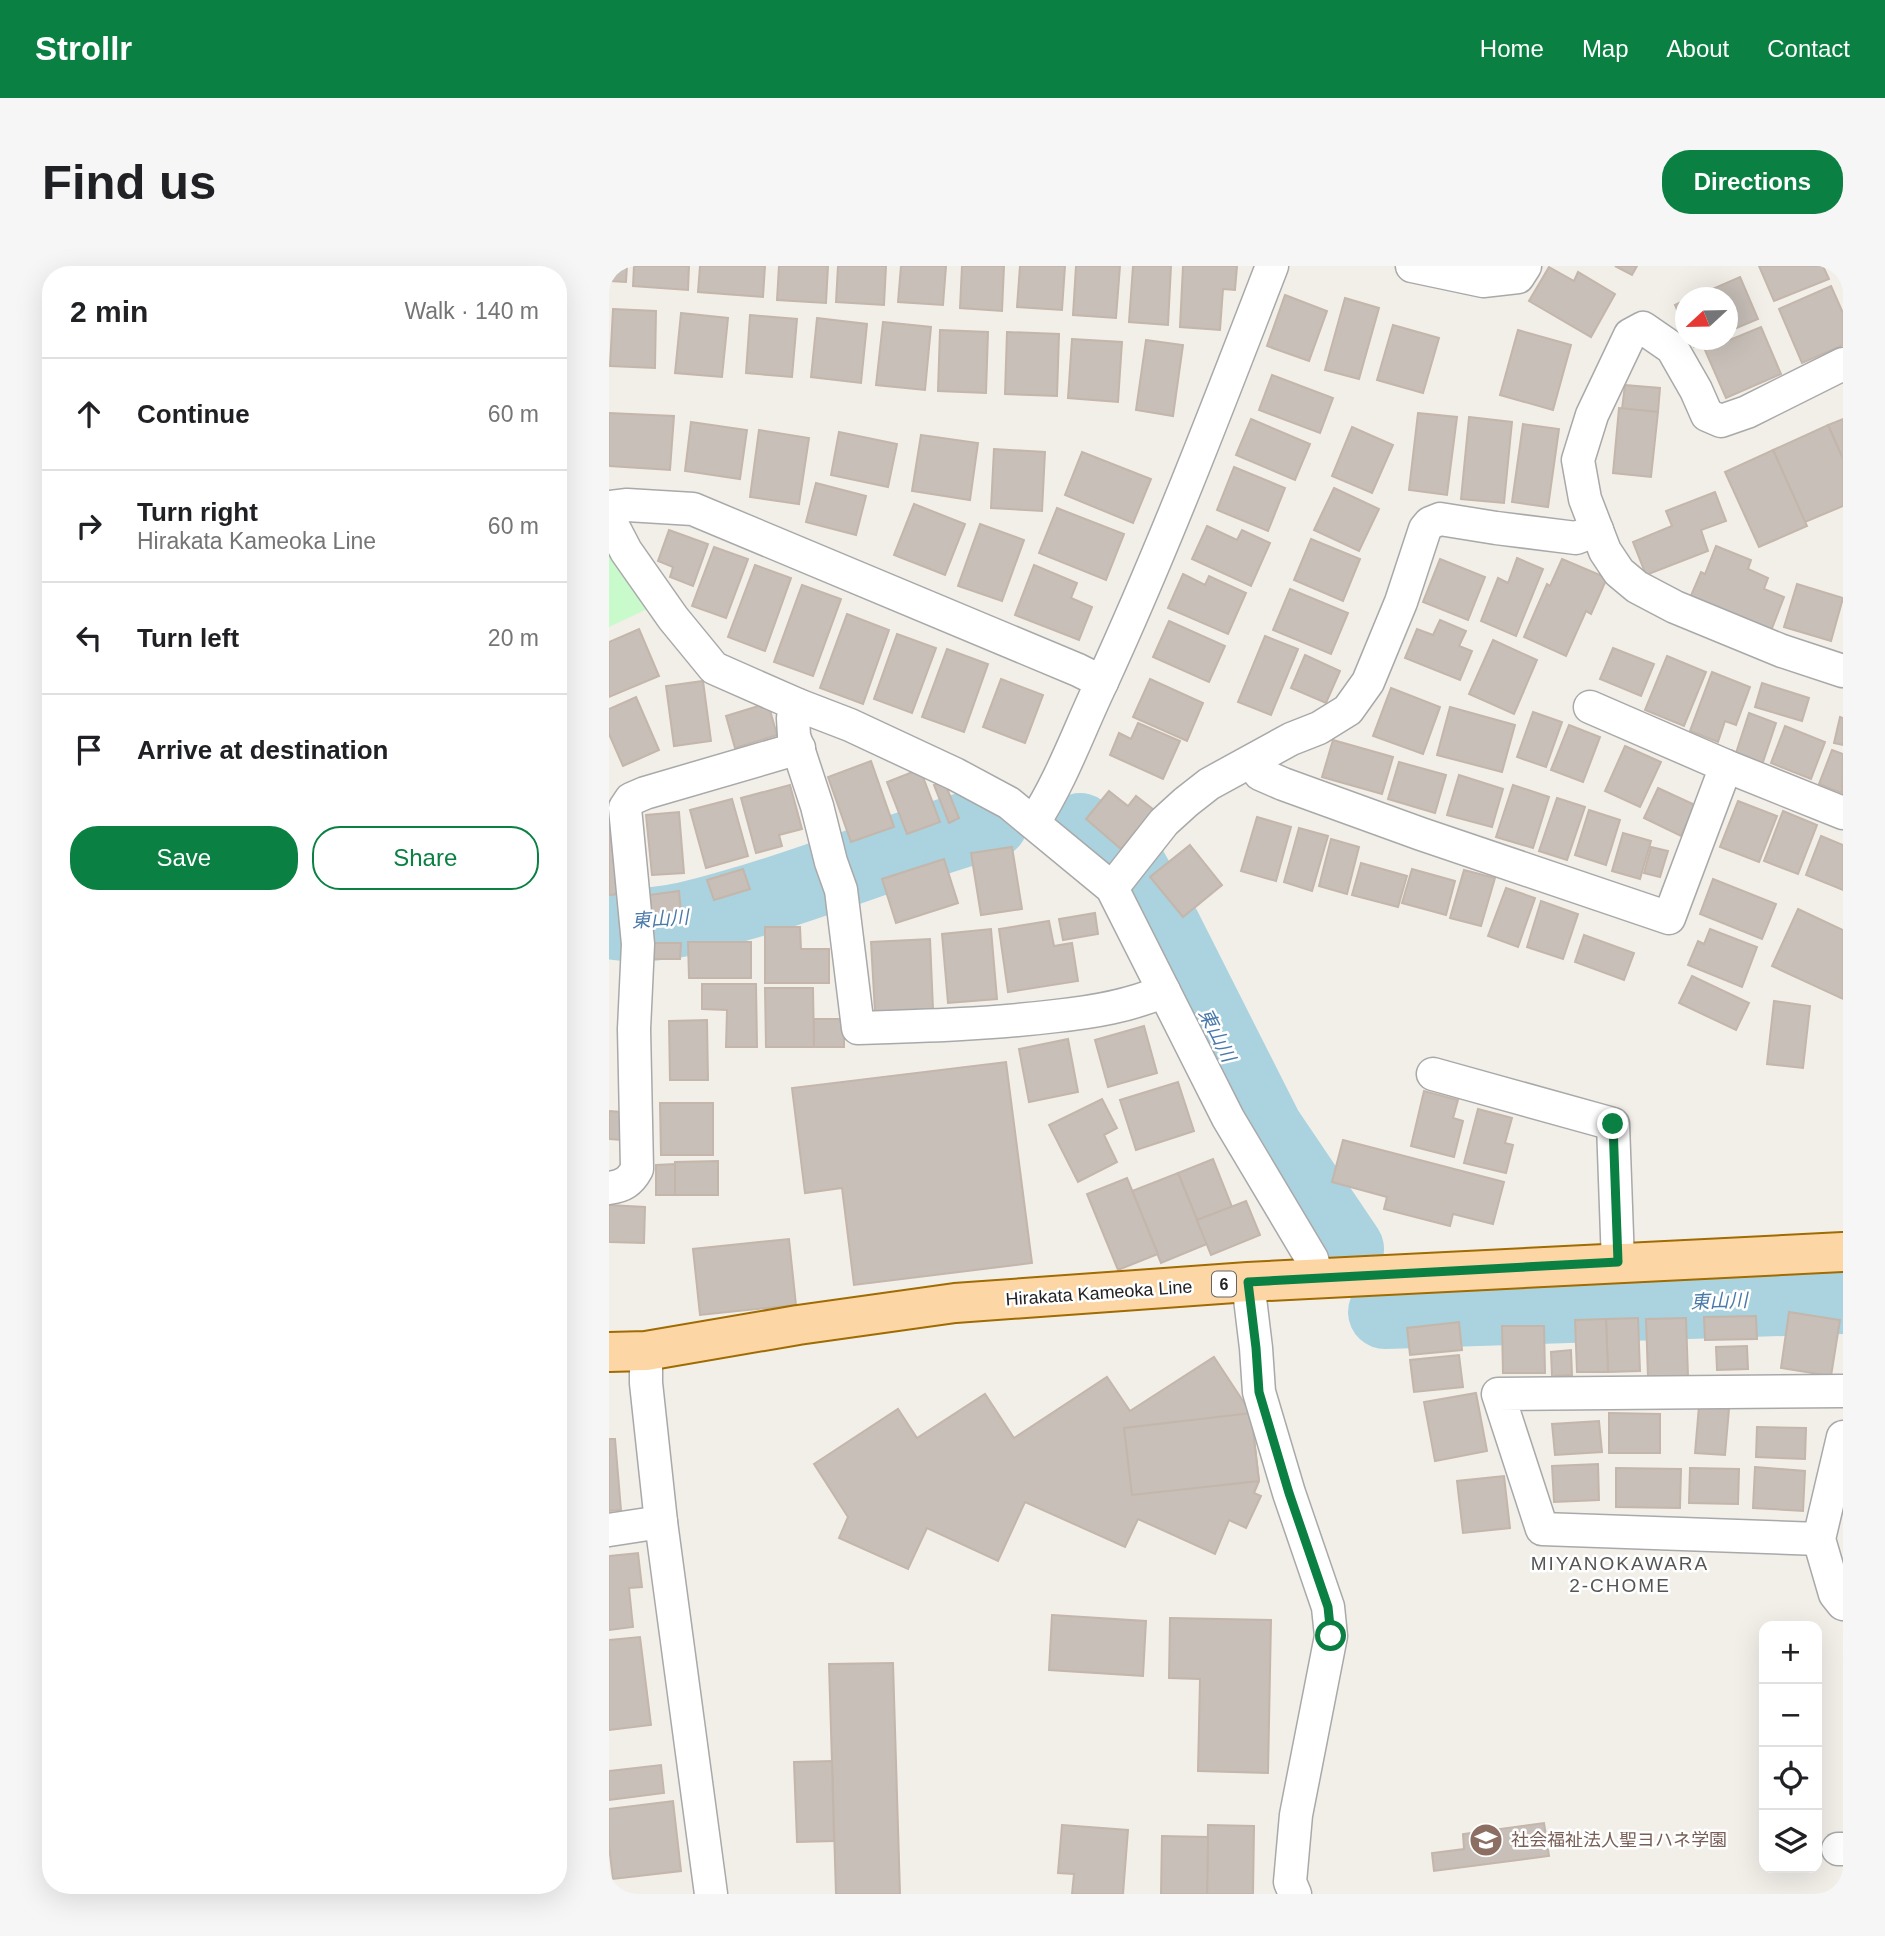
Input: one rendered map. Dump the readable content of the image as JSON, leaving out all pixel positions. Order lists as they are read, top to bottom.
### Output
{
  "streets": {
    "main road": ["6", "Hirakata Kameoka Line"]
  },
  "districts": ["MIYANOKAWARA 2-CHOME"],
  "water": ["東山川"],
  "places": {
    "school or university": ["社会福祉法人聖ヨハネ学園"]
  },
  "north": "left",
  "page": {
    "header": "Strollr",
    "nav": [
      "Home",
      "Map",
      "About",
      "Contact"
    ],
    "buttons": [
      "Directions",
      ["Save", "Share"]
    ],
    "title": "Find us",
    "heading": ["2 min", "Walk · 140 m"],
    "list": [
      ["Continue", "60 m"],
      ["Turn right", "Hirakata Kameoka Line", "60 m"],
      ["Turn left", "20 m"],
      "Arrive at destination"
    ],
    "map_buttons": ["+", "−"]
  }
}
